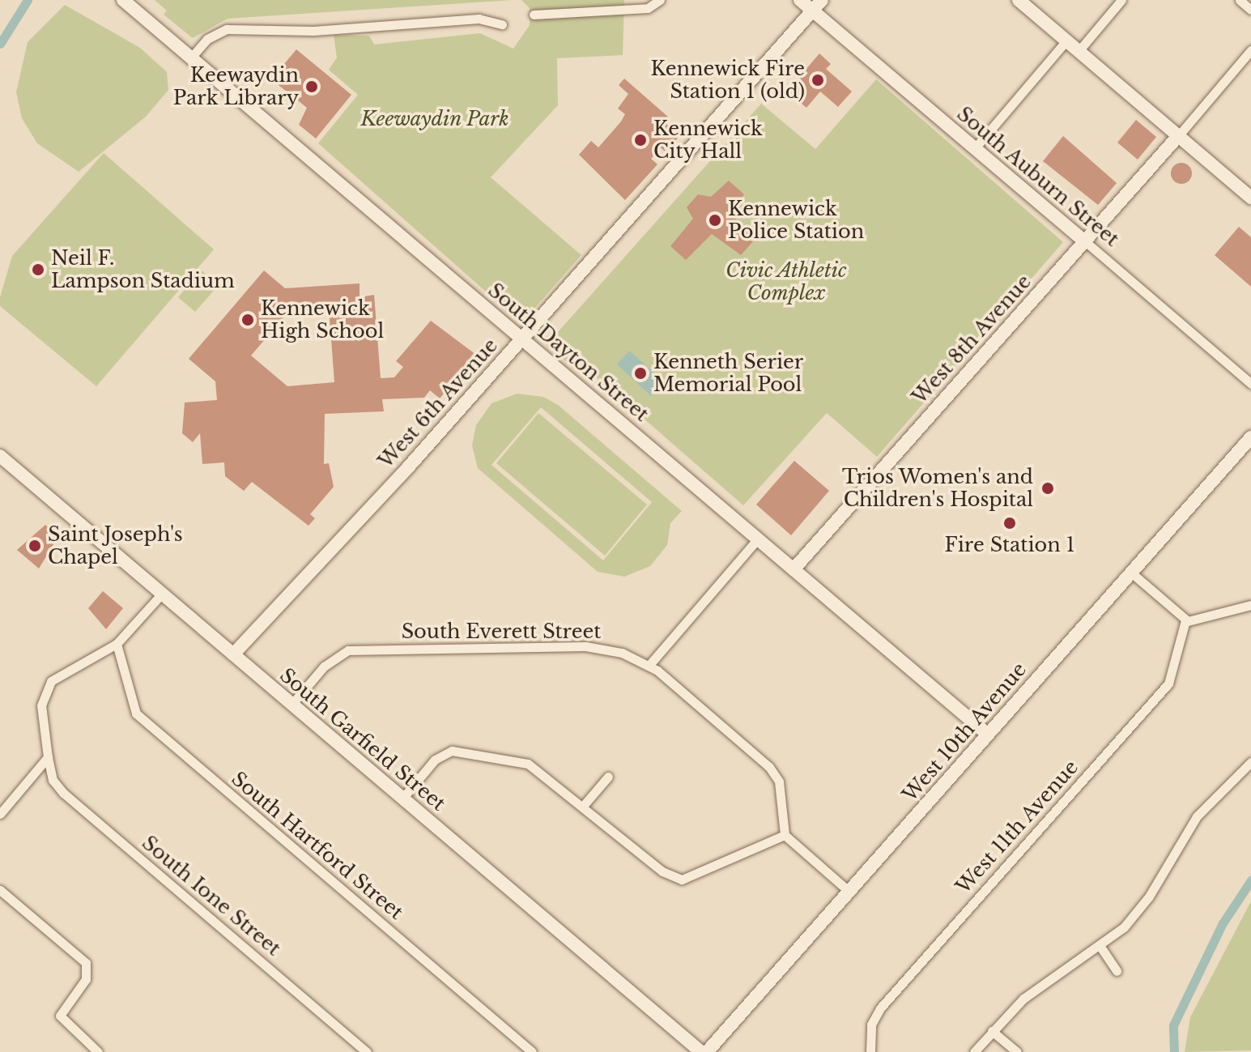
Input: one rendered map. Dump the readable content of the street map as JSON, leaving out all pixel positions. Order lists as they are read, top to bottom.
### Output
{
  "streets": {
    "street": [
      "South Auburn Street",
      "West 8th Avenue",
      "South Dayton Street",
      "West 6th Avenue",
      "South Everett Street",
      "West 10th Avenue",
      "South Garfield Street",
      "West 11th Avenue",
      "South Hartford Street",
      "South Ione Street"
    ]
  },
  "crossings": [
    ["South Auburn Street", "West 8th Avenue"],
    ["South Auburn Street", "West 6th Avenue"],
    ["West 8th Avenue", "South Dayton Street"],
    ["South Dayton Street", "West 6th Avenue"],
    ["South Dayton Street", "West 10th Avenue"],
    ["West 6th Avenue", "South Garfield Street"],
    ["South Everett Street", "South Garfield Street"],
    ["South Hartford Street", "South Ione Street"]
  ],
  "parks": ["Keewaydin Park", "Civic Athletic Complex"],
  "places": [
    "Kennewick Fire Station 1 (old)",
    "Keewaydin Park Library",
    "Kennewick City Hall",
    "Kennewick Police Station",
    "Neil F. Lampson Stadium",
    "Kennewick High School",
    "Kenneth Serier Memorial Pool",
    "Trios Women's and Children's Hospital",
    "Fire Station 1",
    "Saint Joseph's Chapel"
  ]
}
